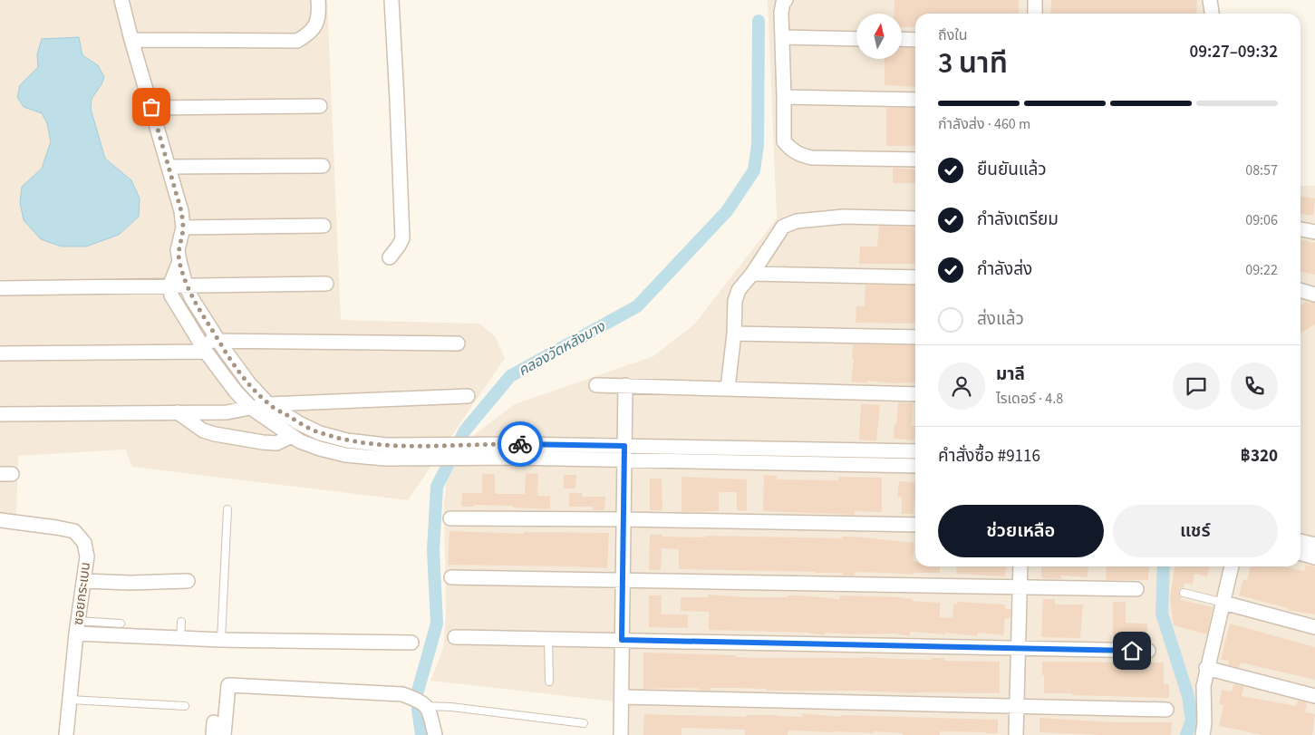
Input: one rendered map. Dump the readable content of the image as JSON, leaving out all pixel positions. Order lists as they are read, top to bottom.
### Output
{
  "streets": {
    "street": ["ซอยกระเบน"]
  },
  "water": ["คลองวัดหลังบาง"],
  "north": "top",
  "page": {
    "heading": ["3 นาที", "ถึงใน", "09:27–09:32"],
    "panel": [
      "มาลี",
      "ไรเดอร์ · 4.8",
      "คำสั่งซื้อ #9116",
      "฿320"
    ],
    "bar": "กำลังส่ง · 460 m",
    "list": [
      ["ยืนยันแล้ว", "08:57"],
      ["กำลังเตรียม", "09:06"],
      ["กำลังส่ง", "09:22"],
      "ส่งแล้ว"
    ],
    "buttons": ["ช่วยเหลือ", "แชร์"]
  }
}
